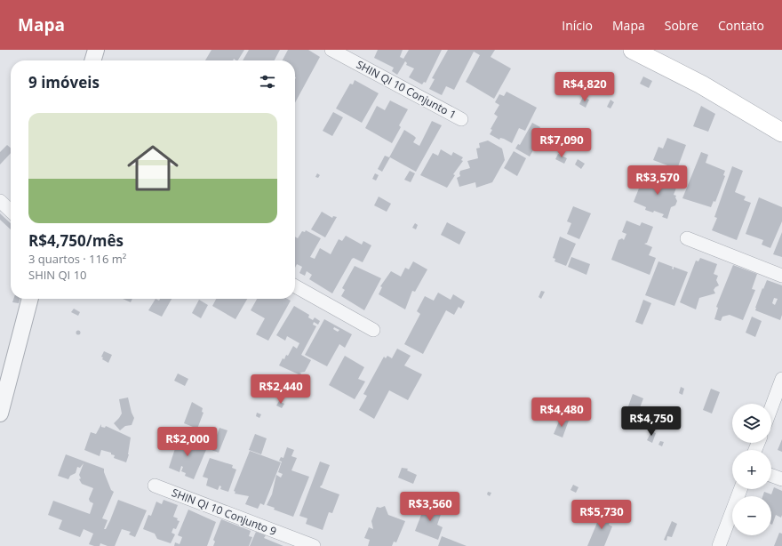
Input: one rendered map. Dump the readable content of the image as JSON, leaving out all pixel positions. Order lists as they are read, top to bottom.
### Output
{
  "streets": {
    "street": ["SHIN QI 10 Conjunto 1", "SHIN QI 10 Conjunto 9"]
  },
  "page": {
    "header": "Mapa",
    "nav": [
      "Início",
      "Mapa",
      "Sobre",
      "Contato"
    ],
    "heading": "9 imóveis",
    "price": [
      "R$4,820",
      "R$7,090",
      "R$3,570",
      "R$2,440",
      "R$4,480",
      "R$4,750",
      "R$2,000",
      "R$3,560",
      "R$5,730"
    ],
    "list": [
      {
        "name": "R$4,750/mês",
        "note": "3 quartos · 116 m² · SHIN QI 10"
      }
    ],
    "map_buttons": ["+", "−"]
  }
}
